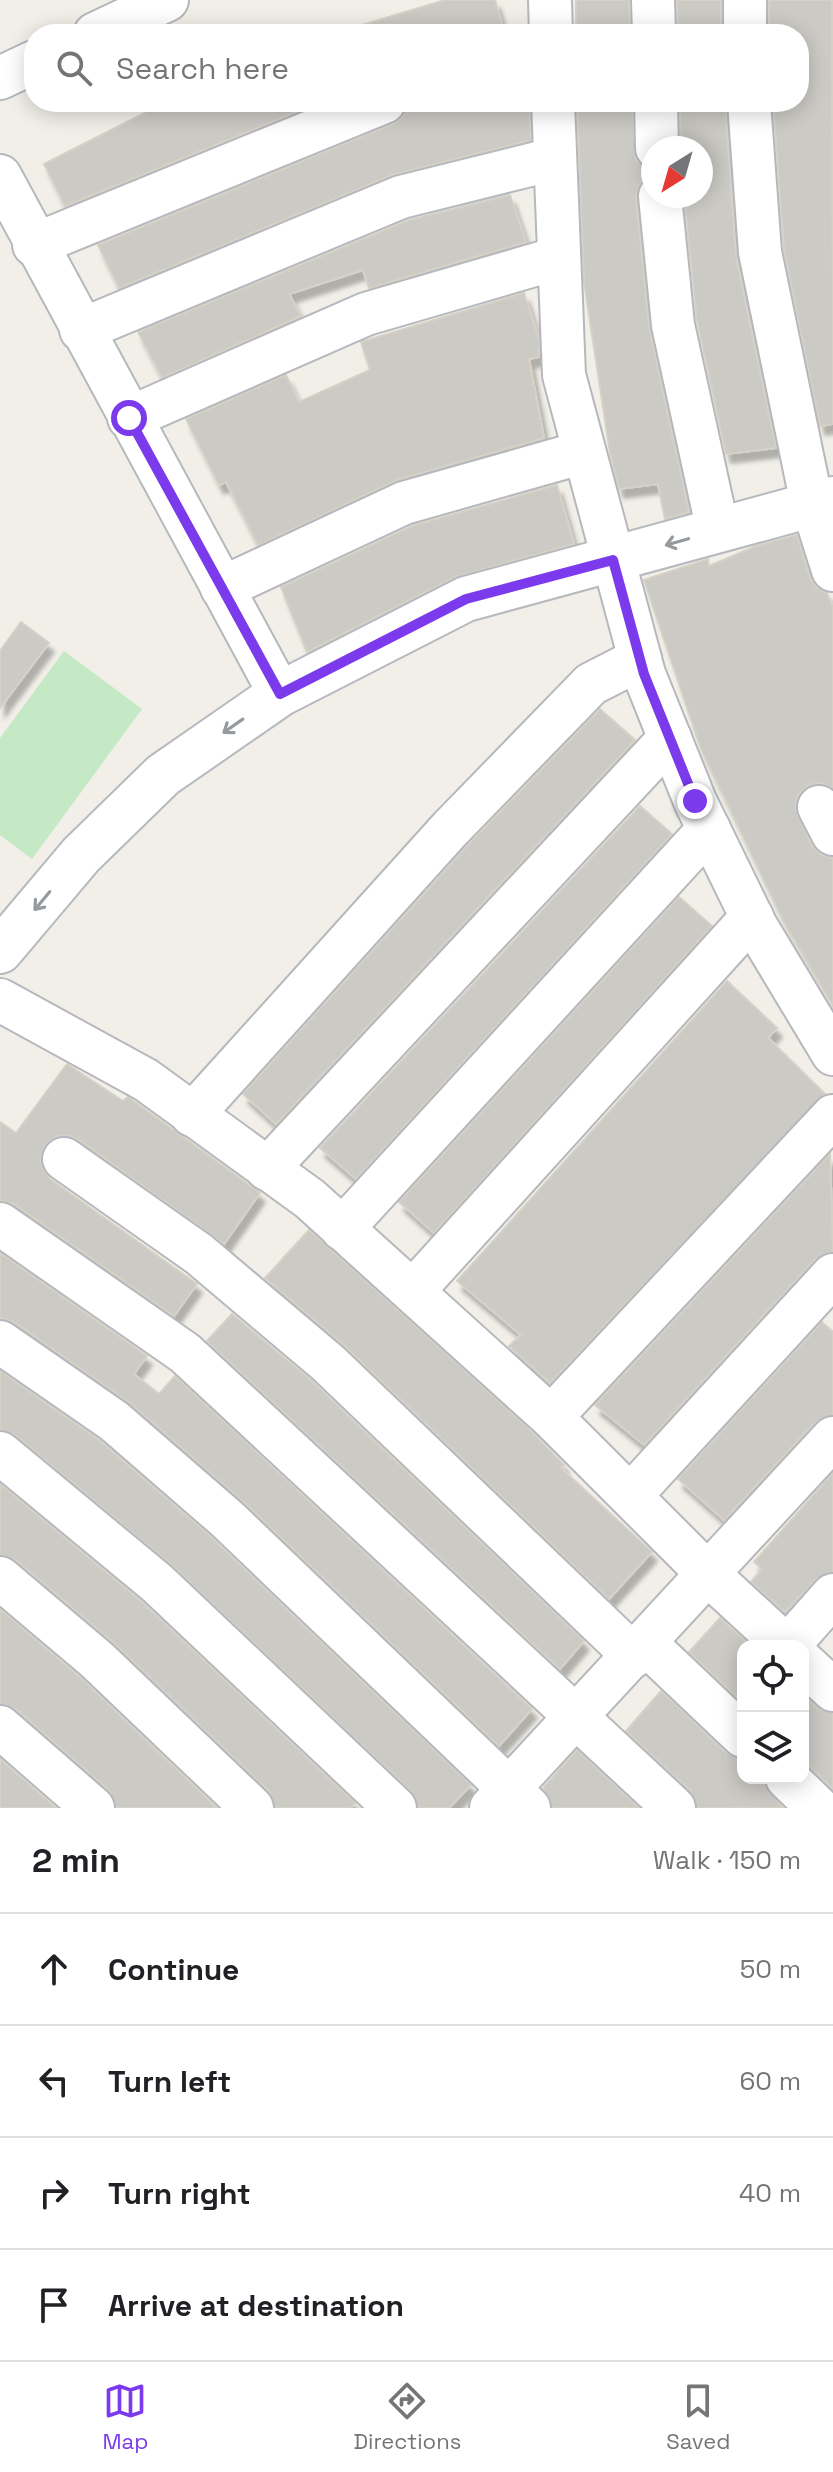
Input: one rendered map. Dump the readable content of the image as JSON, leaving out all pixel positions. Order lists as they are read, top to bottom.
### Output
{
  "north": "bottom left",
  "page": {
    "search": "Search here",
    "heading": ["2 min", "Walk · 150 m"],
    "list": [
      ["Continue", "50 m"],
      ["Turn left", "60 m"],
      ["Turn right", "40 m"],
      "Arrive at destination"
    ],
    "nav": ["Map", "Directions", "Saved"]
  }
}
